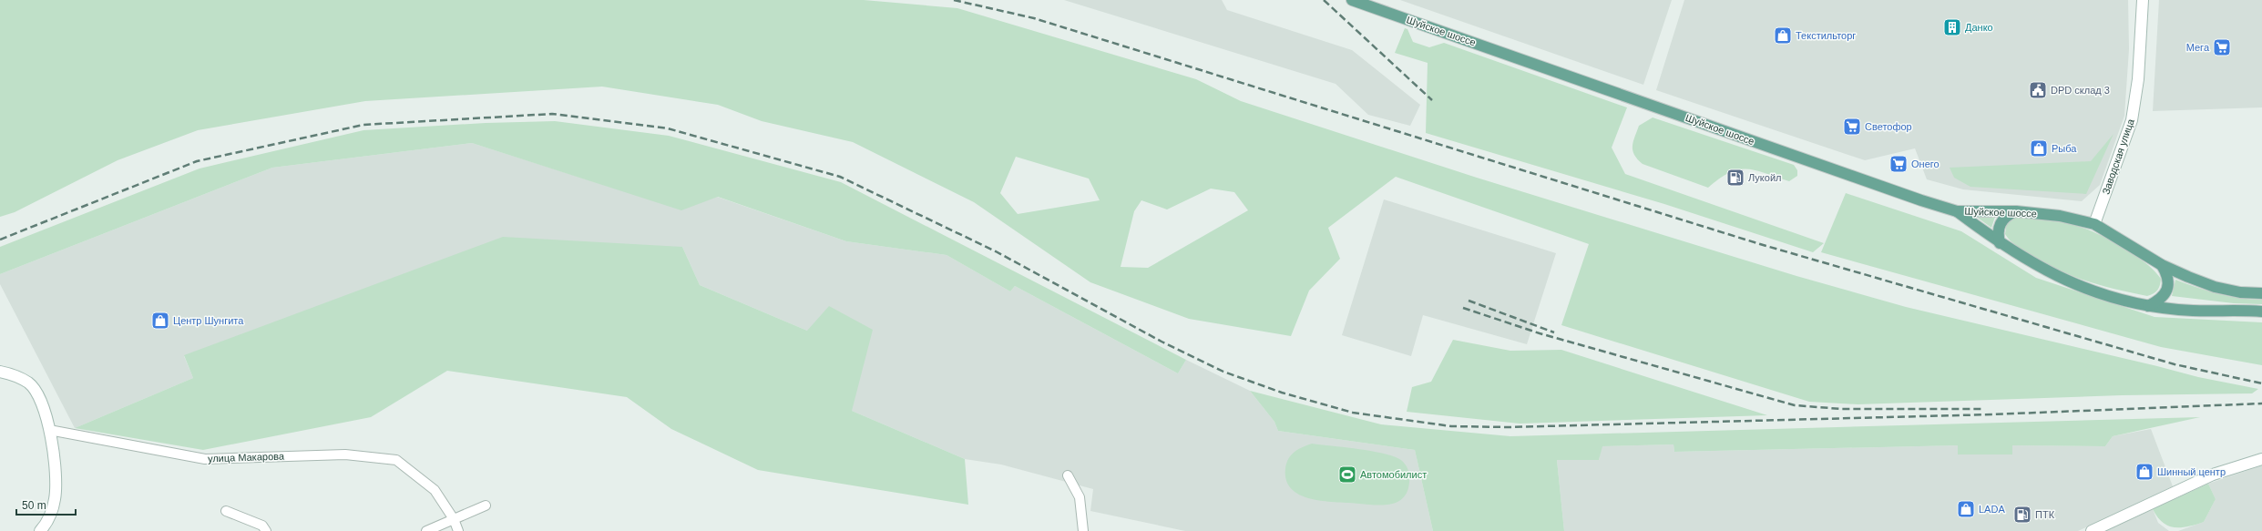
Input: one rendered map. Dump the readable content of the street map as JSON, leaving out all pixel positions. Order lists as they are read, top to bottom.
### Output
{
  "streets": {
    "main road": ["Шуйское шоссе", "Заводская улица"],
    "street": ["улица Макарова"]
  },
  "crossings": [
    ["Шуйское шоссе", "Заводская улица"]
  ],
  "places": {
    "building": ["Данко"],
    "shop": [
      "Текстильторг",
      "Рыба",
      "Центр Шунгита",
      "Шинный центр",
      "LADA"
    ],
    "supermarket": ["Мега", "Светофор", "Онего"],
    "public building": ["DPD склад 3"],
    "fuel station": ["Лукойл", "ПТК"],
    "sports": ["Автомобилист"]
  },
  "scale_bar": "50 m"
}
